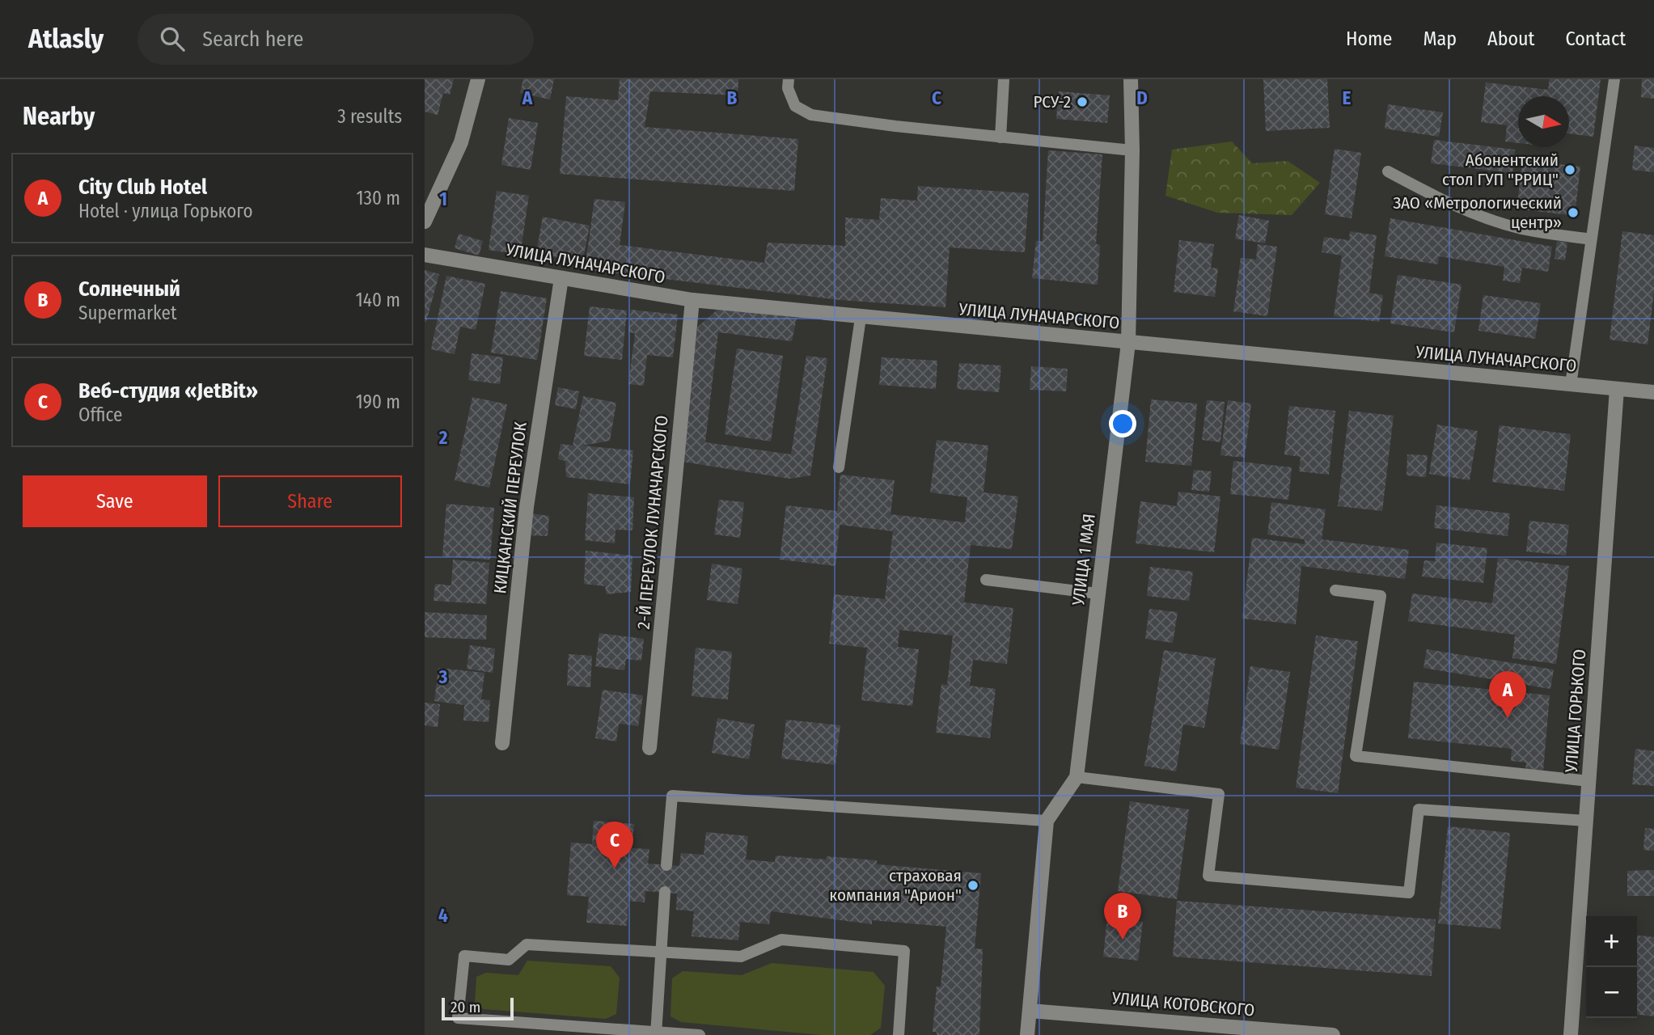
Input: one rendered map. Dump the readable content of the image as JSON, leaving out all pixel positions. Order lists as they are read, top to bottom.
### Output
{
  "streets": {
    "street": [
      "УЛИЦА ЛУНАЧАРСКОГО",
      "КИЦКАНСКИЙ ПЕРЕУЛОК",
      "2-Й ПЕРЕУЛОК ЛУНАЧАРСКОГО",
      "УЛИЦА 1 МАЯ",
      "УЛИЦА ГОРЬКОГО",
      "УЛИЦА КОТОВСКОГО"
    ]
  },
  "crossings": [
    ["УЛИЦА ЛУНАЧАРСКОГО", "КИЦКАНСКИЙ ПЕРЕУЛОК"],
    ["УЛИЦА ЛУНАЧАРСКОГО", "2-Й ПЕРЕУЛОК ЛУНАЧАРСКОГО"],
    ["УЛИЦА ЛУНАЧАРСКОГО", "УЛИЦА 1 МАЯ"],
    ["УЛИЦА ЛУНАЧАРСКОГО", "УЛИЦА ГОРЬКОГО"],
    ["УЛИЦА 1 МАЯ", "УЛИЦА КОТОВСКОГО"]
  ],
  "places": [
    "РСУ-2",
    "Абонентский стол ГУП \"РРИЦ\"",
    "ЗАО «Метрологический центр»",
    "страховая компания \"Арион\""
  ],
  "scale_bar": "20 m",
  "north": "right",
  "page": {
    "header": "Atlasly",
    "search": "Search here",
    "nav": [
      "Home",
      "Map",
      "About",
      "Contact"
    ],
    "heading": ["Nearby", "3 results"],
    "list": [
      {
        "mark": "A",
        "name": "City Club Hotel",
        "note": "Hotel · улица Горького",
        "value": "130 m"
      },
      {
        "mark": "B",
        "name": "Солнечный",
        "note": "Supermarket",
        "value": "140 m"
      },
      {
        "mark": "C",
        "name": "Веб-студия «JetBit»",
        "note": "Office",
        "value": "190 m"
      }
    ],
    "buttons": ["Save", "Share"],
    "pins": ["A", "C", "B"],
    "map_buttons": ["+", "−"],
    "scale": "20 m"
  },
  "grid": {
    "columns": [
      "A",
      "B",
      "C",
      "D",
      "E"
    ],
    "rows": [
      "1",
      "2",
      "3",
      "4"
    ]
  }
}
